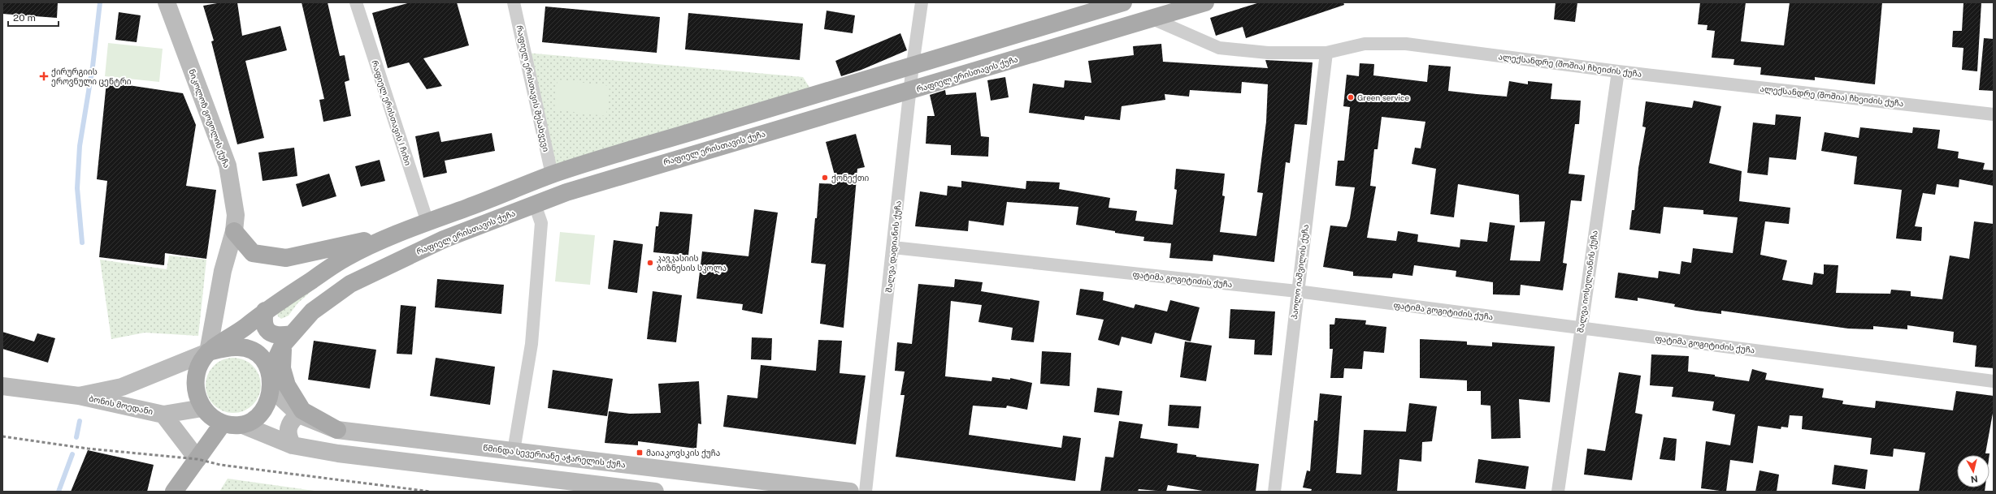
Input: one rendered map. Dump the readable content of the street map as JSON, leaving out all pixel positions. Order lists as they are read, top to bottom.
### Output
{
  "streets": {
    "main road": [
      "რაფიელ ერისთავის ქუჩა",
      "ნიკოლოზ გოგოლის ქუჩა",
      "ბონის მოედანი",
      "წმინდა სევერიანე აჭარელის ქუჩა"
    ],
    "street": [
      "ალექსანდრე (შოშია) ჩხეიძის ქუჩა",
      "რაფიელ ერისთავის შესახვევი",
      "რაფიელ ერისთავის I ჩიხი",
      "შალვა დადიანის ქუჩა",
      "პაოლო იაშვილის ქუჩა",
      "ფატიმა გოგიტიძის ქუჩა",
      "შალვა იოსელიანის ქუჩა"
    ]
  },
  "crossings": [
    ["ალექსანდრე (შოშია) ჩხეიძის ქუჩა", "რაფიელ ერისთავის ქუჩა"],
    ["ალექსანდრე (შოშია) ჩხეიძის ქუჩა", "პაოლო იაშვილის ქუჩა"],
    ["ალექსანდრე (შოშია) ჩხეიძის ქუჩა", "შალვა იოსელიანის ქუჩა"],
    ["რაფიელ ერისთავის ქუჩა", "ნიკოლოზ გოგოლის ქუჩა"],
    ["რაფიელ ერისთავის ქუჩა", "შალვა დადიანის ქუჩა"],
    ["რაფიელ ერისთავის ქუჩა", "ბონის მოედანი"],
    ["რაფიელ ერისთავის ქუჩა", "წმინდა სევერიანე აჭარელის ქუჩა"],
    ["ნიკოლოზ გოგოლის ქუჩა", "ბონის მოედანი"],
    ["ნიკოლოზ გოგოლის ქუჩა", "წმინდა სევერიანე აჭარელის ქუჩა"],
    ["შალვა დადიანის ქუჩა", "ფატიმა გოგიტიძის ქუჩა"],
    ["პაოლო იაშვილის ქუჩა", "ფატიმა გოგიტიძის ქუჩა"],
    ["ფატიმა გოგიტიძის ქუჩა", "შალვა იოსელიანის ქუჩა"],
    ["ბონის მოედანი", "წმინდა სევერიანე აჭარელის ქუჩა"]
  ],
  "places": {
    "health": ["ქირურგიის ეროვნული ცენტრი"],
    "other": ["Green service", "ქონექთი", "კავკასიის ბიზნესის სკოლა"],
    "transit": ["მაიაკოვსკის ქუჩა"]
  },
  "scale_bar": "20 m",
  "north": "bottom"
}
